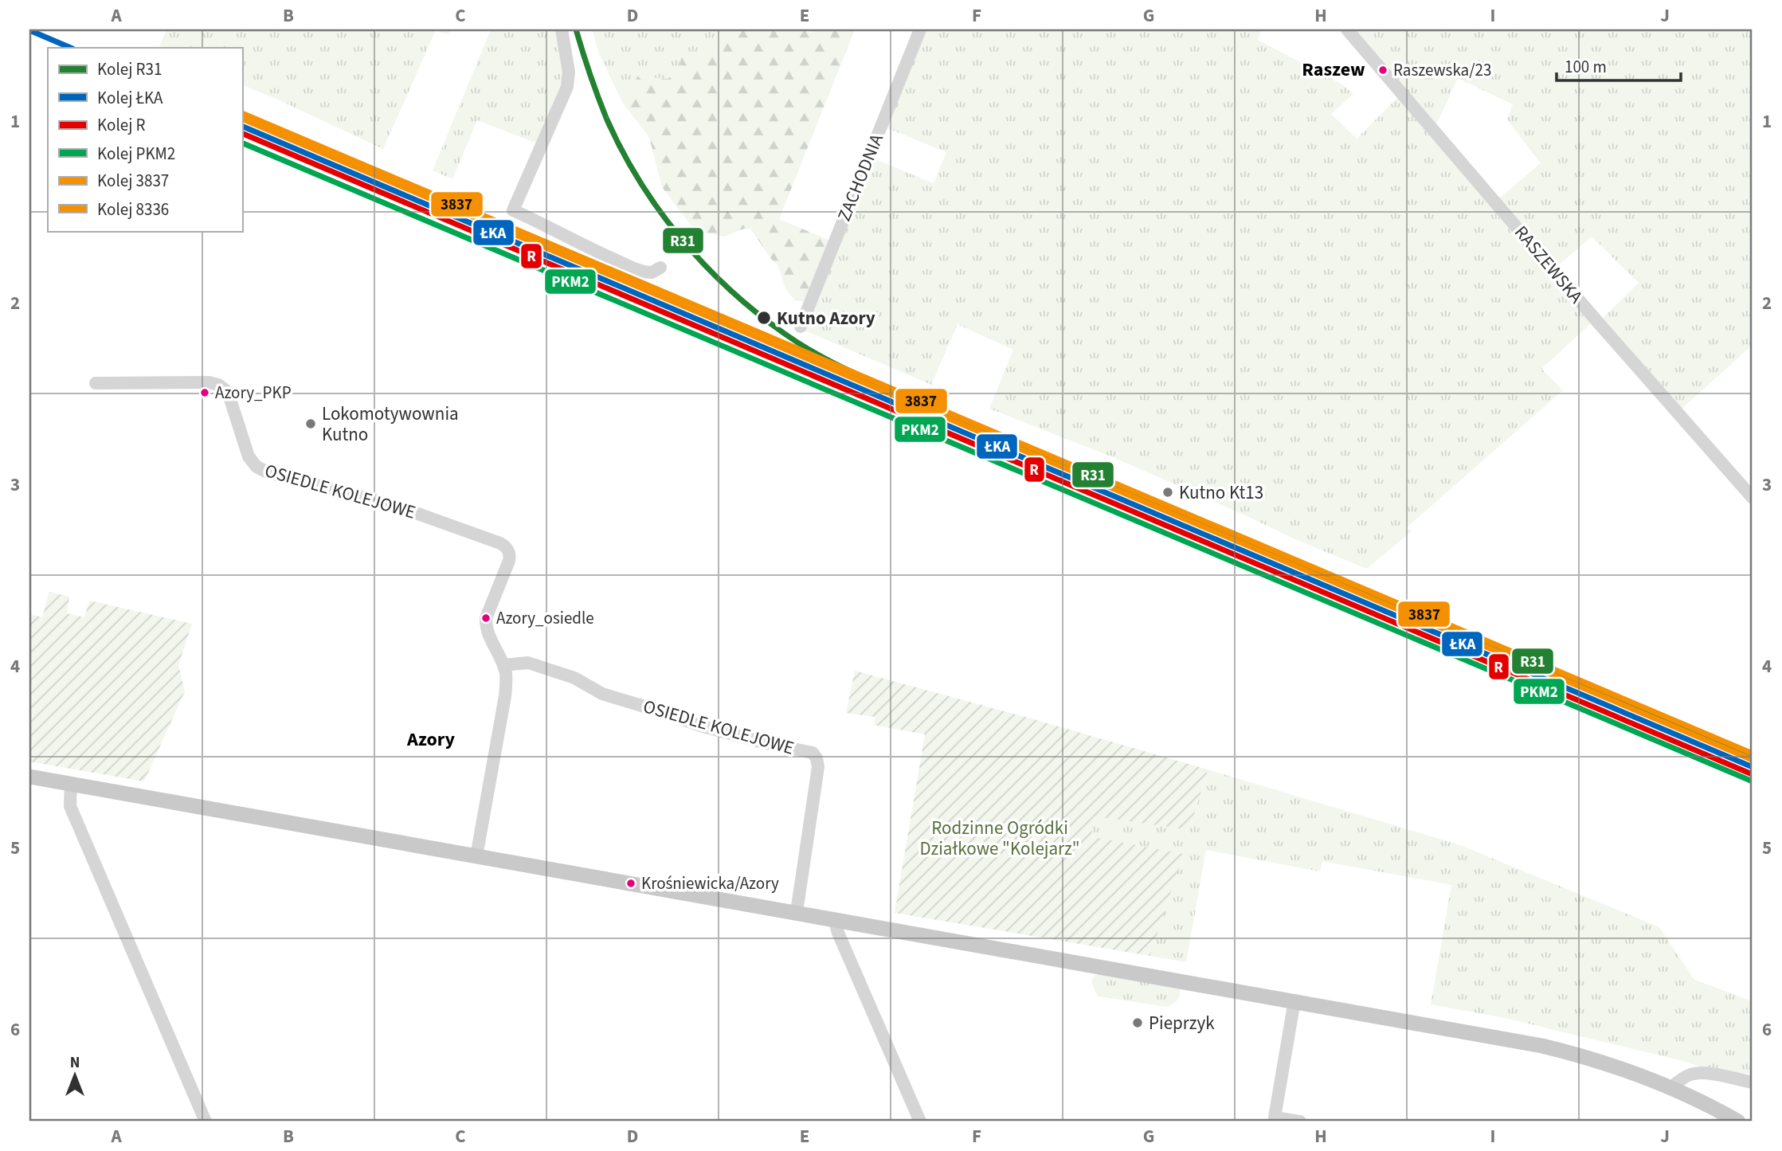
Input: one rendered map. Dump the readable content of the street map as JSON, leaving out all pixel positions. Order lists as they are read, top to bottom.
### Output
{
  "streets": {
    "street": ["ZACHODNIA", "RASZEWSKA", "OSIEDLE KOLEJOWE"]
  },
  "districts": ["Raszew", "Azory"],
  "parks": ["Rodzinne Ogródki Działkowe \"Kolejarz\""],
  "places": [
    "Raszewska/23",
    "Kutno Azory",
    "Azory_PKP",
    "Lokomotywownia Kutno",
    "Kutno Kt13",
    "Azory_osiedle",
    "Krośniewicka/Azory",
    "Pieprzyk"
  ],
  "lines": [
    "rail line R31",
    "rail line ŁKA",
    "rail line 3837",
    "rail line 8336",
    "rail line R",
    "rail line PKM2"
  ],
  "legend": [
    "Kolej R31",
    "Kolej ŁKA",
    "Kolej R",
    "Kolej PKM2",
    "Kolej 3837",
    "Kolej 8336"
  ],
  "scale_bar": "100 m",
  "north": "top",
  "grid": {
    "columns": [
      "A",
      "B",
      "C",
      "D",
      "E",
      "F",
      "G",
      "H",
      "I",
      "J"
    ],
    "rows": [
      "1",
      "2",
      "3",
      "4",
      "5",
      "6"
    ]
  }
}
